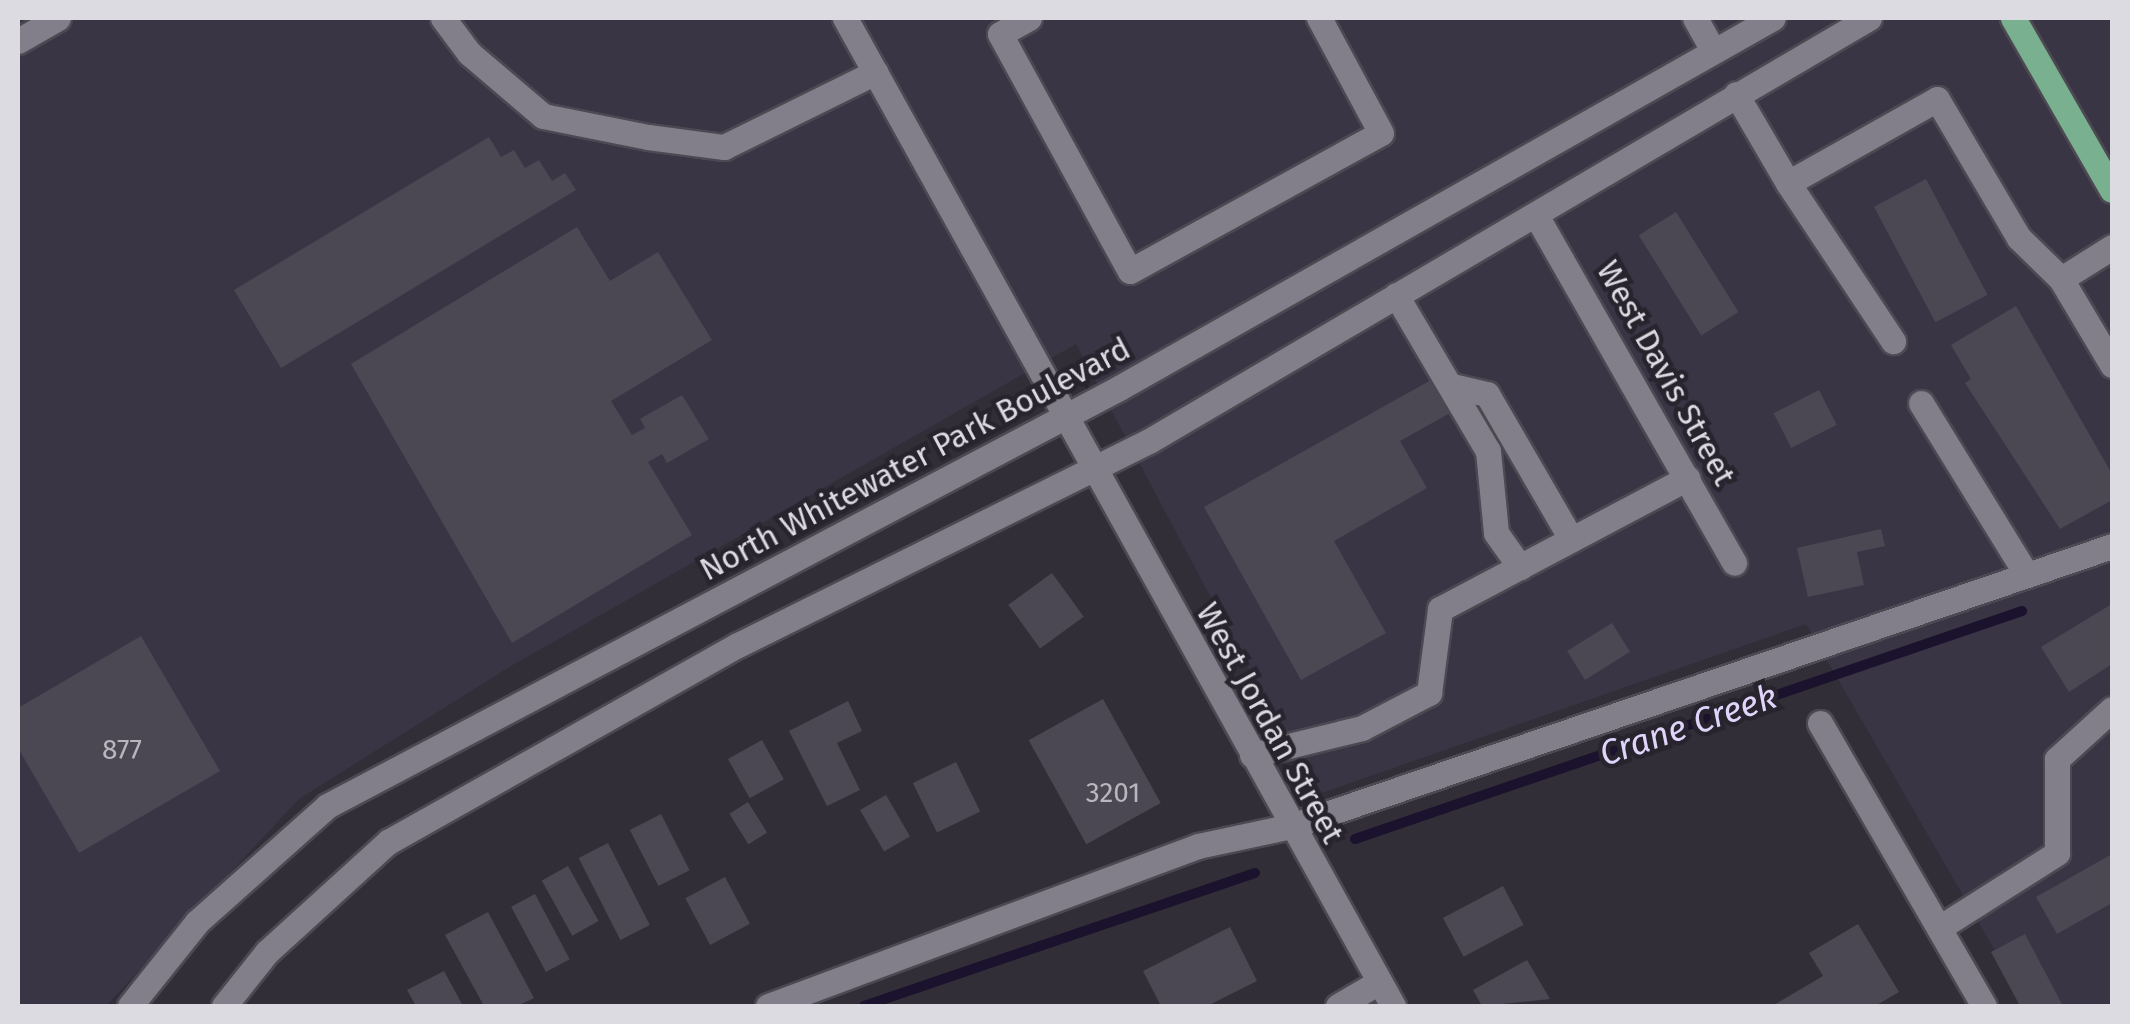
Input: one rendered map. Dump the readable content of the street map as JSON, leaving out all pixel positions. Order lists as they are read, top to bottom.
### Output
{
  "streets": {
    "street": ["West Davis Street", "North Whitewater Park Boulevard", "West Jordan Street"]
  },
  "crossings": [
    ["North Whitewater Park Boulevard", "West Jordan Street"]
  ],
  "water": ["Crane Creek"],
  "house_numbers": ["877", "3201"]
}
